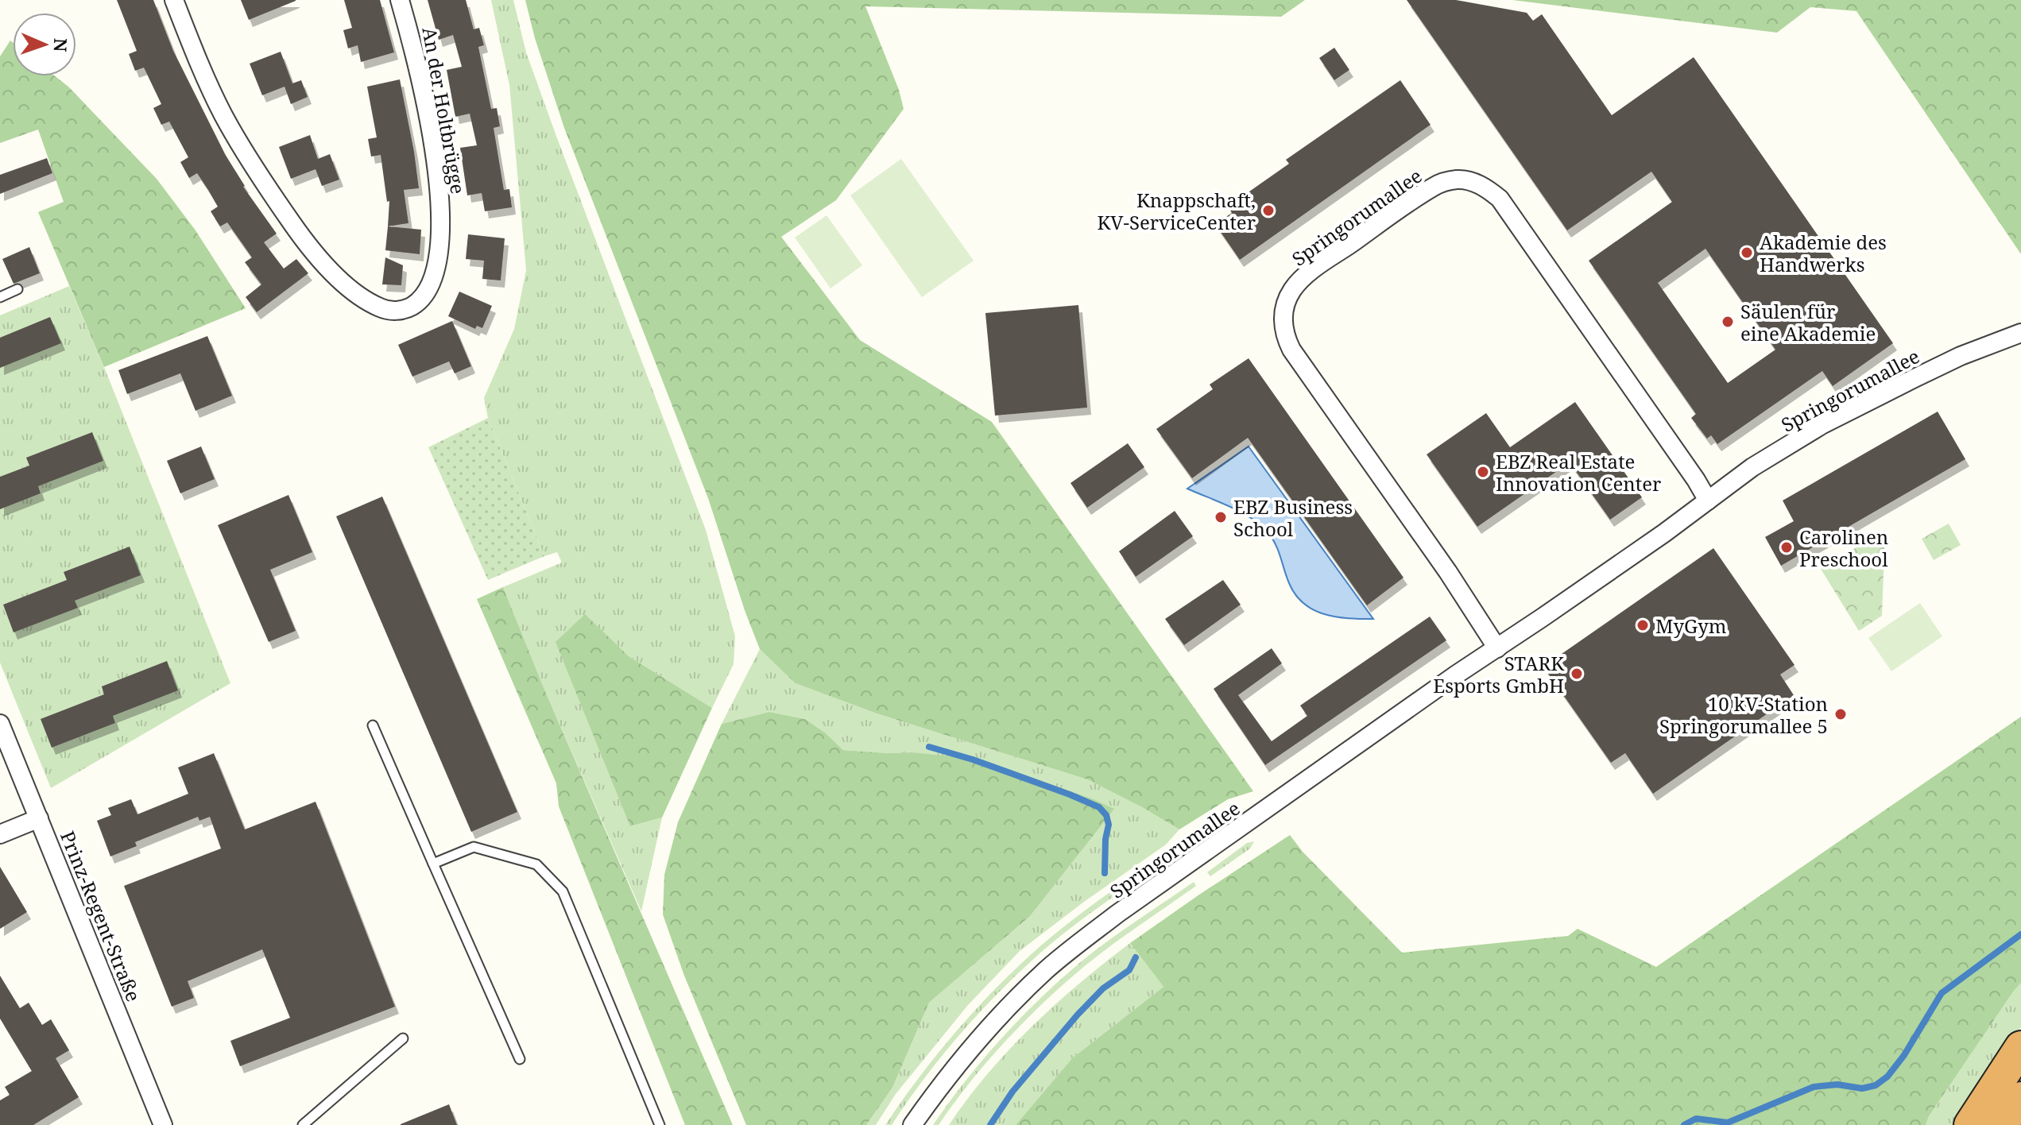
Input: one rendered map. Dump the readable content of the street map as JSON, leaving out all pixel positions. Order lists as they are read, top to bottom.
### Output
{
  "streets": {
    "street": ["An der Holtbrügge", "Springorumallee", "Prinz-Regent-Straße"]
  },
  "places": [
    "Knappschaft, KV-ServiceCenter",
    "Akademie des Handwerks",
    "Säulen für eine Akademie",
    "EBZ Real Estate Innovation Center",
    "EBZ Business School",
    "Carolinen Preschool",
    "MyGym",
    "STARK Esports GmbH",
    "10 kV-Station Springorumallee 5"
  ],
  "north": "right"
}
